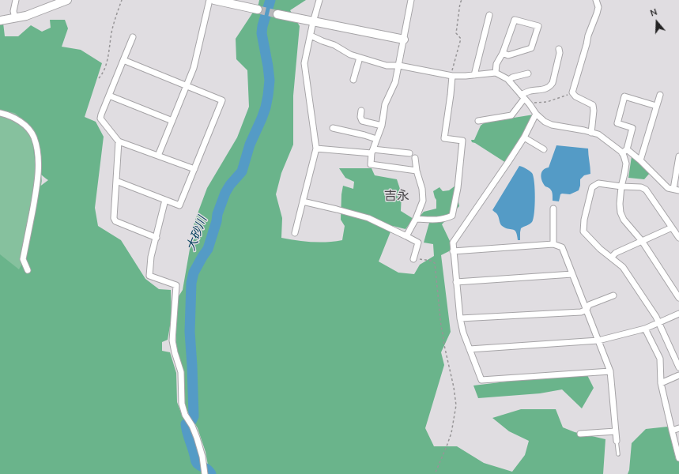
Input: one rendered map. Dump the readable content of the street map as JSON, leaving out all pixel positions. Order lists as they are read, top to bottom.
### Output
{
  "districts": ["吉永"],
  "water": ["大砂川"],
  "north": "top"
}
